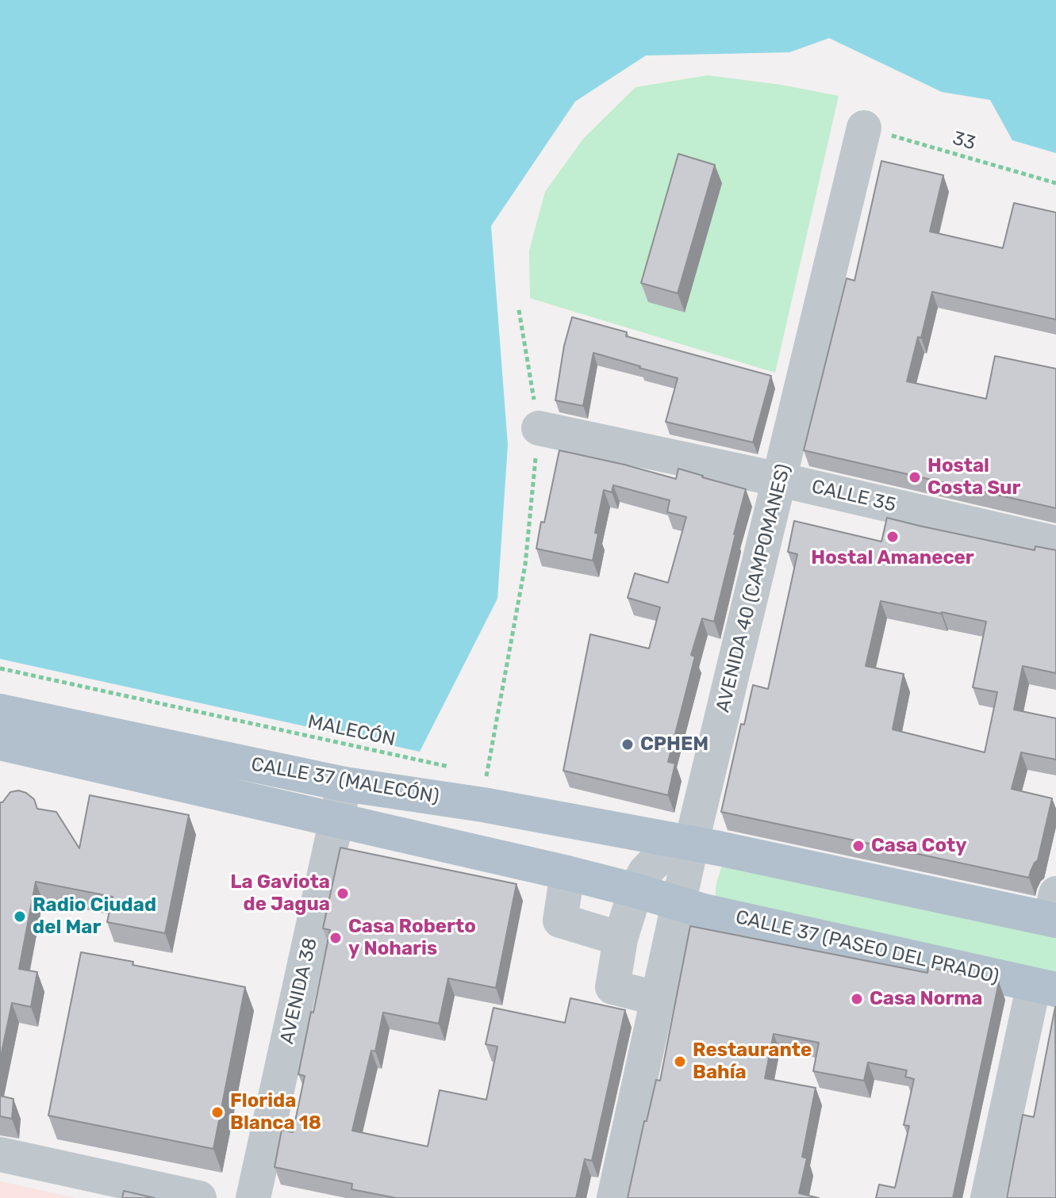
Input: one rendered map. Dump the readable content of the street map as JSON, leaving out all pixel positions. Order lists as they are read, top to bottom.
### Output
{
  "streets": {
    "main road": ["CALLE 37 (MALECÓN)", "CALLE 37 (PASEO DEL PRADO)"],
    "street": ["CALLE 35", "AVENIDA 40 (CAMPOMANES)", "AVENIDA 38"],
    "path": ["33", "MALECÓN"]
  },
  "crossings": [
    ["33", "AVENIDA 40 (CAMPOMANES)"],
    ["CALLE 35", "AVENIDA 40 (CAMPOMANES)"],
    ["AVENIDA 40 (CAMPOMANES)", "CALLE 37 (MALECÓN)"],
    ["AVENIDA 40 (CAMPOMANES)", "CALLE 37 (PASEO DEL PRADO)"],
    ["CALLE 37 (MALECÓN)", "CALLE 37 (PASEO DEL PRADO)"],
    ["CALLE 37 (MALECÓN)", "AVENIDA 38"]
  ],
  "places": [
    "Hostal Costa Sur",
    "Hostal Amanecer",
    "CPHEM",
    "Casa Coty",
    "La Gaviota de Jagua",
    "Radio Ciudad del Mar",
    "Casa Roberto y Noharis",
    "Casa Norma",
    "Restaurante Bahía",
    "Florida Blanca 18"
  ]
}
